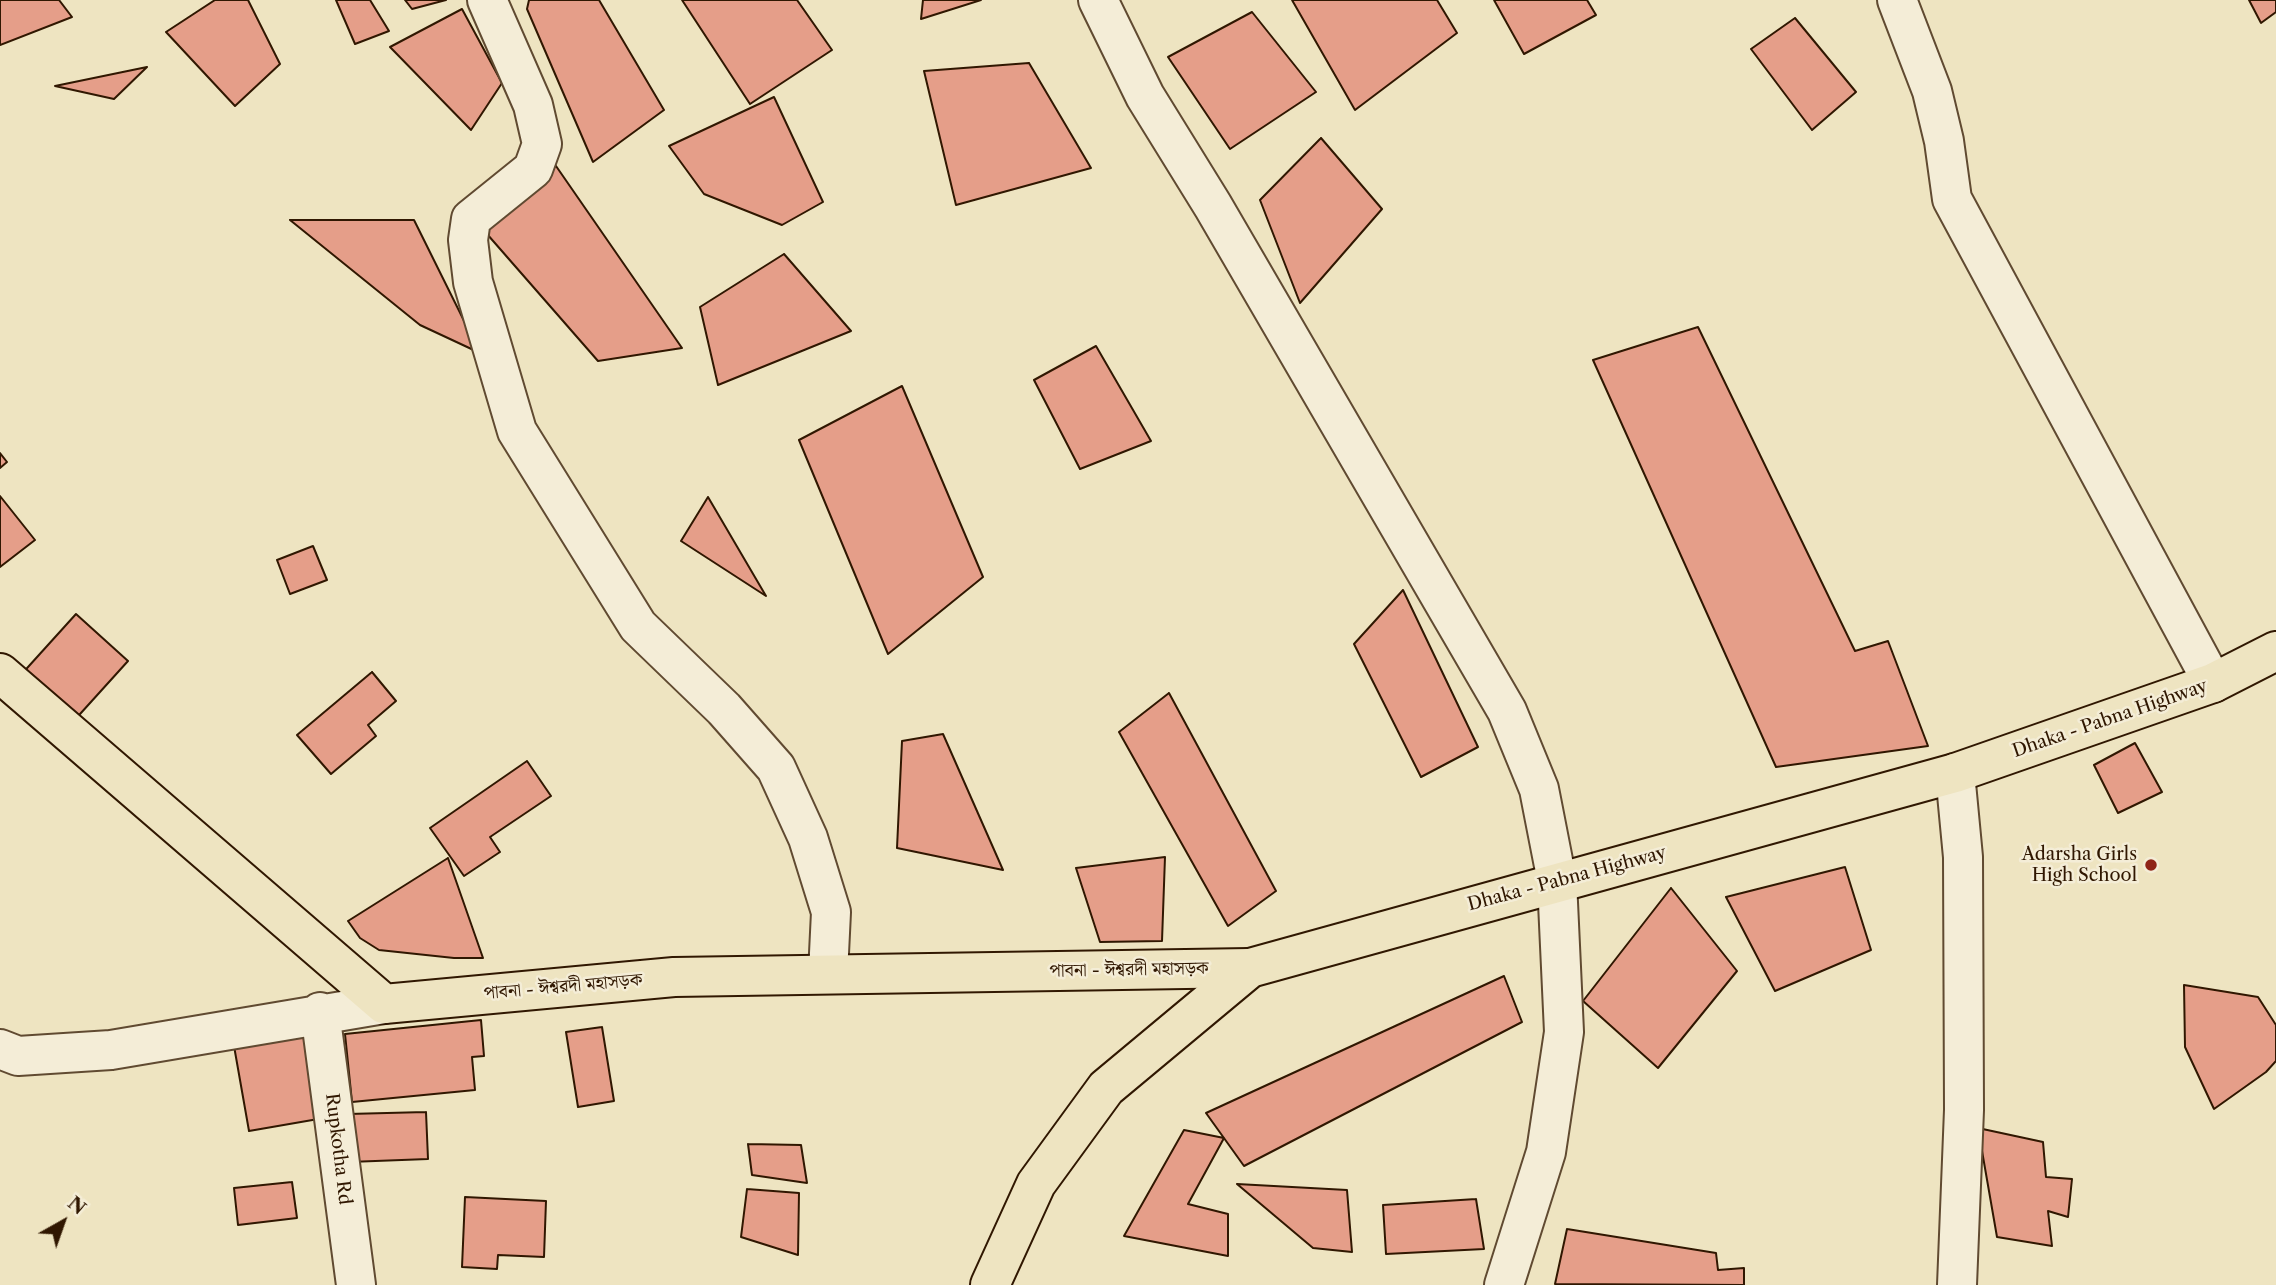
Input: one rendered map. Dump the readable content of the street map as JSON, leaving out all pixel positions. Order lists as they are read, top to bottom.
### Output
{
  "streets": {
    "main road": ["Dhaka - Pabna Highway", "পাবনা - ঈশ্বরদী মহাসড়ক"],
    "street": ["Rupkotha Rd"]
  },
  "crossings": [
    ["Dhaka - Pabna Highway", "পাবনা - ঈশ্বরদী মহাসড়ক"]
  ],
  "places": ["Adarsha Girls High School"],
  "north": "top right"
}
